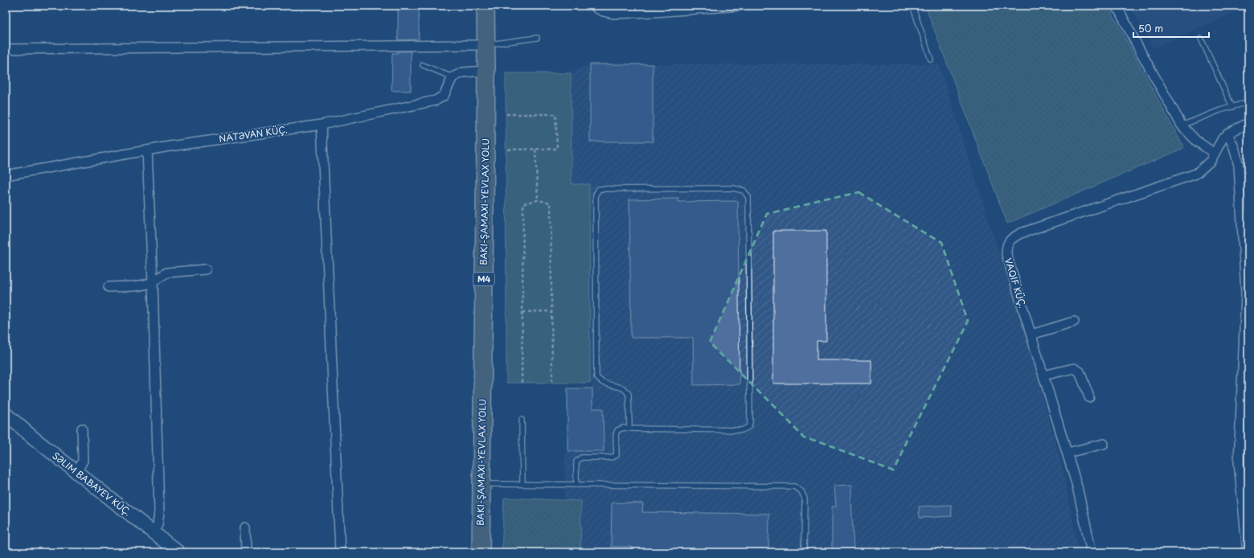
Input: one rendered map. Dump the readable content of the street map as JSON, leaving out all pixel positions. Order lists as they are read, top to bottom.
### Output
{
  "streets": {
    "highway": ["M4"],
    "street": ["NATƏVAN KÜÇ.", "VAQIF KÜÇ.", "SƏLIM BABAYEV KÜÇ."]
  },
  "scale_bar": "50 m"
}
